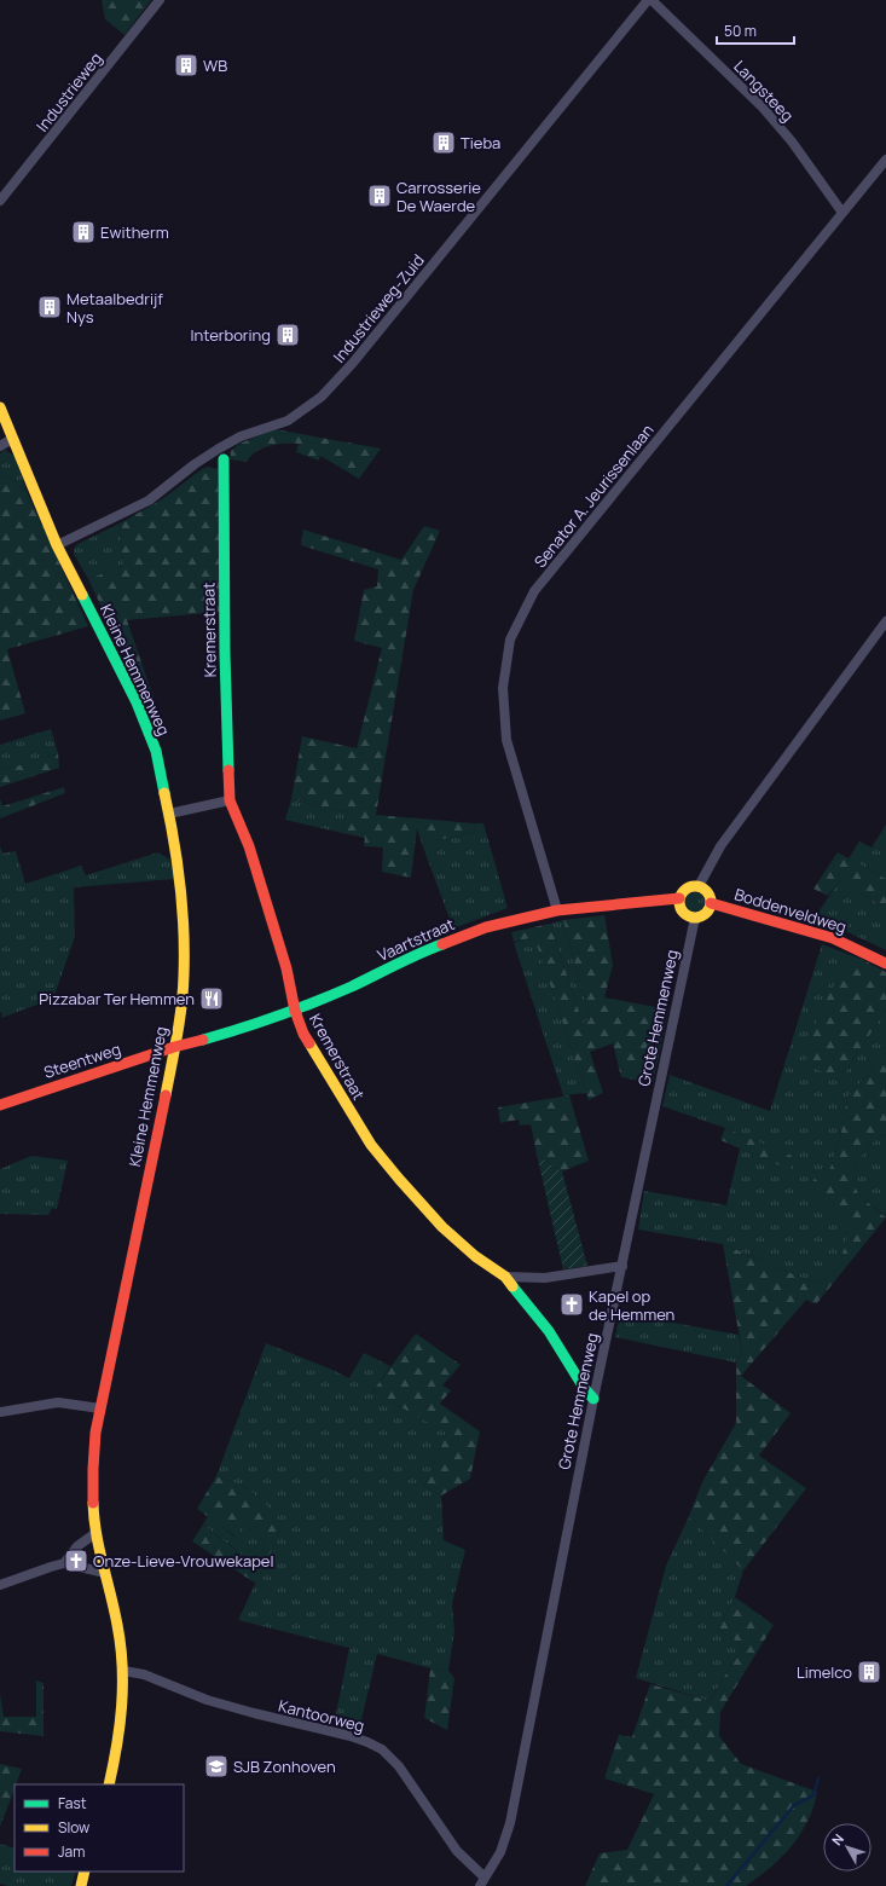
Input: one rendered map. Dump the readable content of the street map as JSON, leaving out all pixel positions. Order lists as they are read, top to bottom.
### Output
{
  "streets": {
    "street": [
      "Langsteeg",
      "Industrieweg",
      "Industrieweg-Zuid",
      "Senator A. Jeurissenlaan",
      "Kremerstraat",
      "Kleine Hemmenweg",
      "Boddenveldweg",
      "Vaartstraat",
      "Grote Hemmenweg",
      "Steentweg",
      "Kantoorweg"
    ]
  },
  "crossings": [
    ["Langsteeg", "Industrieweg-Zuid"],
    ["Langsteeg", "Senator A. Jeurissenlaan"],
    ["Industrieweg-Zuid", "Kleine Hemmenweg"],
    ["Senator A. Jeurissenlaan", "Vaartstraat"],
    ["Kremerstraat", "Vaartstraat"],
    ["Kremerstraat", "Grote Hemmenweg"],
    ["Kleine Hemmenweg", "Vaartstraat"],
    ["Kleine Hemmenweg", "Steentweg"],
    ["Kleine Hemmenweg", "Kantoorweg"],
    ["Boddenveldweg", "Vaartstraat"],
    ["Boddenveldweg", "Grote Hemmenweg"],
    ["Vaartstraat", "Grote Hemmenweg"],
    ["Vaartstraat", "Steentweg"],
    ["Grote Hemmenweg", "Kantoorweg"]
  ],
  "places": {
    "building": [
      "WB",
      "Tieba",
      "Carrosserie De Waerde",
      "Ewitherm",
      "Metaalbedrijf Nys",
      "Interboring",
      "Limelco"
    ],
    "restaurant": ["Pizzabar Ter Hemmen"],
    "church": ["Kapel op de Hemmen", "Onze-Lieve-Vrouwekapel"],
    "school or university": ["SJB Zonhoven"]
  },
  "legend": ["Fast", "Slow", "Jam"],
  "scale_bar": "50 m",
  "north": "top left"
}
